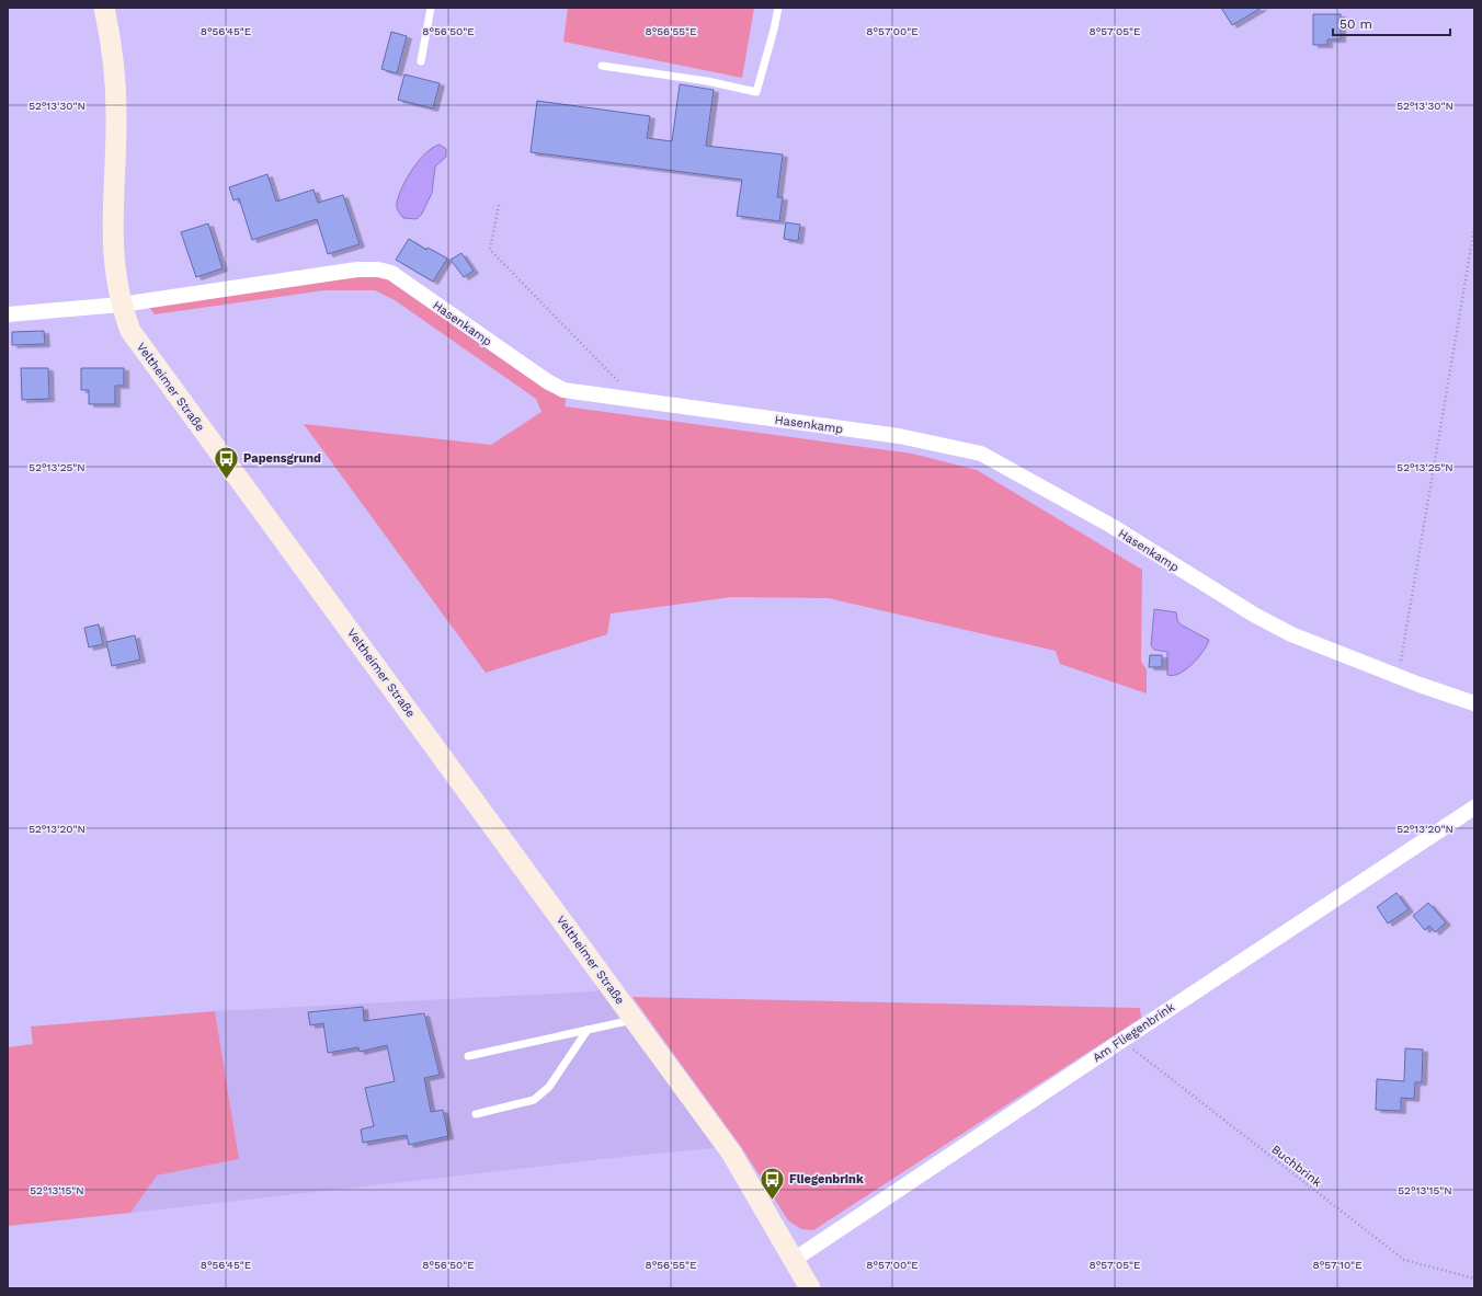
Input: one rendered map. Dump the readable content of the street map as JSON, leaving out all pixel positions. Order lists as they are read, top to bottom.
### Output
{
  "streets": {
    "main road": ["Veltheimer Straße"],
    "street": ["Hasenkamp", "Am Fliegenbrink"],
    "path": ["Buchbrink"]
  },
  "crossings": [
    ["Hasenkamp", "Veltheimer Straße"],
    ["Veltheimer Straße", "Am Fliegenbrink"],
    ["Am Fliegenbrink", "Buchbrink"]
  ],
  "places": {
    "bus stop": ["Papensgrund", "Fliegenbrink"]
  },
  "scale_bar": "50 m",
  "coordinates": [
    "8°56'45\"E",
    "8°56'50\"E",
    "8°56'55\"E",
    "8°57'00\"E",
    "8°57'05\"E",
    "52°13'30\"N",
    "52°13'25\"N",
    "52°13'20\"N",
    "52°13'15\"N",
    "8°57'10\"E"
  ]
}
